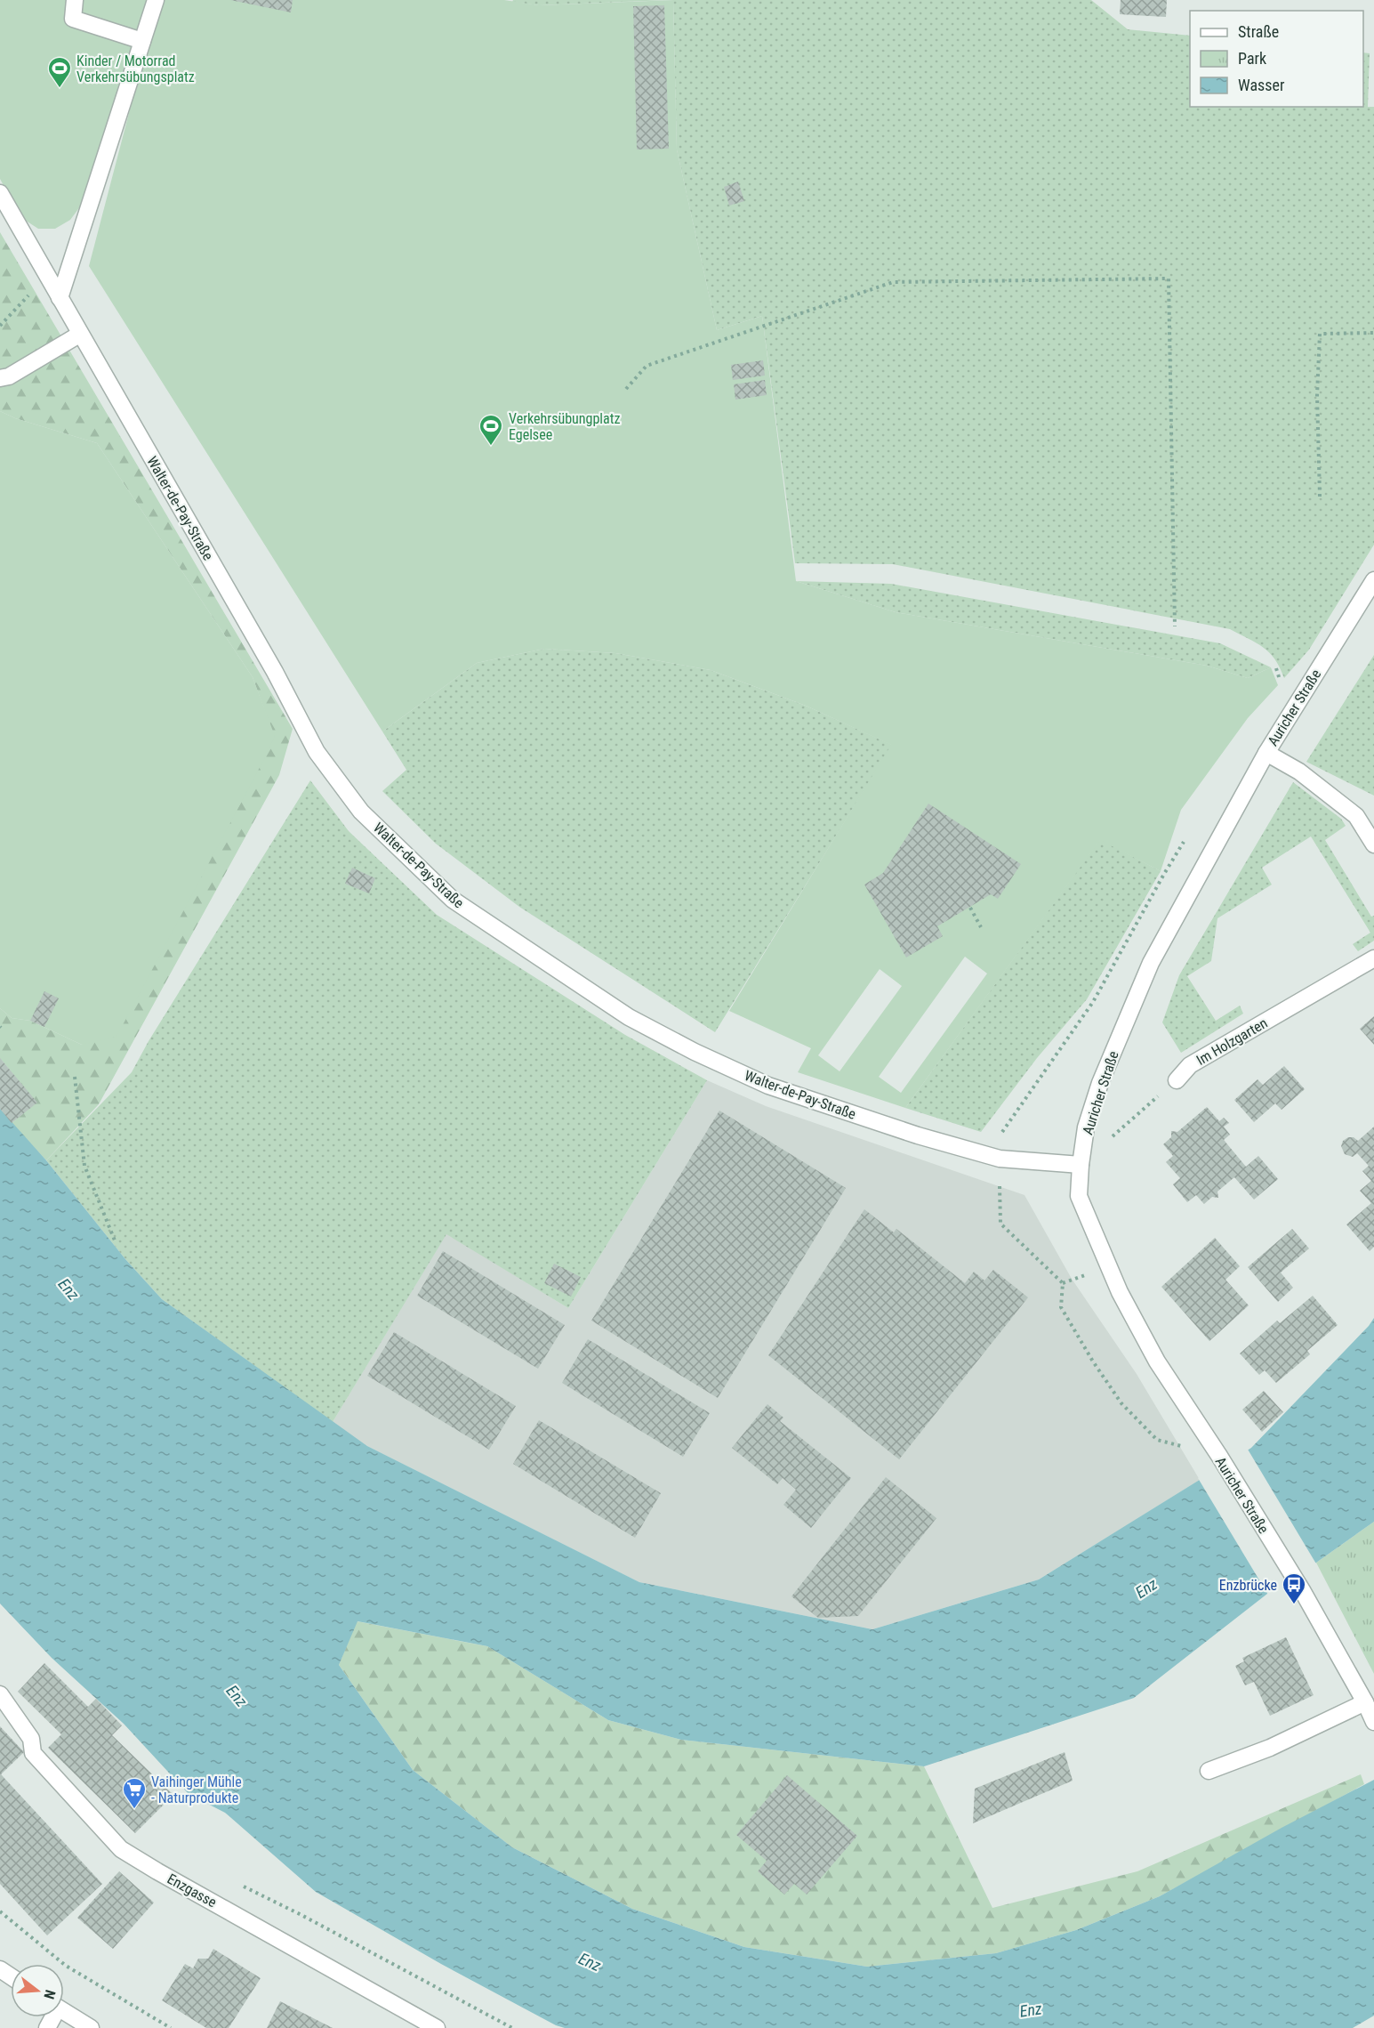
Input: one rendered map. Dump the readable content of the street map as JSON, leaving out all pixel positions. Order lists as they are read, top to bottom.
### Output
{
  "streets": {
    "street": [
      "Walter-de-Pay-Straße",
      "Auricher Straße",
      "Im Holzgarten",
      "Enzgasse"
    ]
  },
  "crossings": [
    ["Walter-de-Pay-Straße", "Auricher Straße"]
  ],
  "water": ["Enz"],
  "places": {
    "sports": ["Kinder / Motorrad Verkehrsübungsplatz", "Verkehrsübungplatz Egelsee"],
    "bus stop": ["Enzbrücke"],
    "supermarket": ["Vaihinger Mühle - Naturprodukte"]
  },
  "legend": ["Straße", "Park", "Wasser"],
  "north": "right"
}
